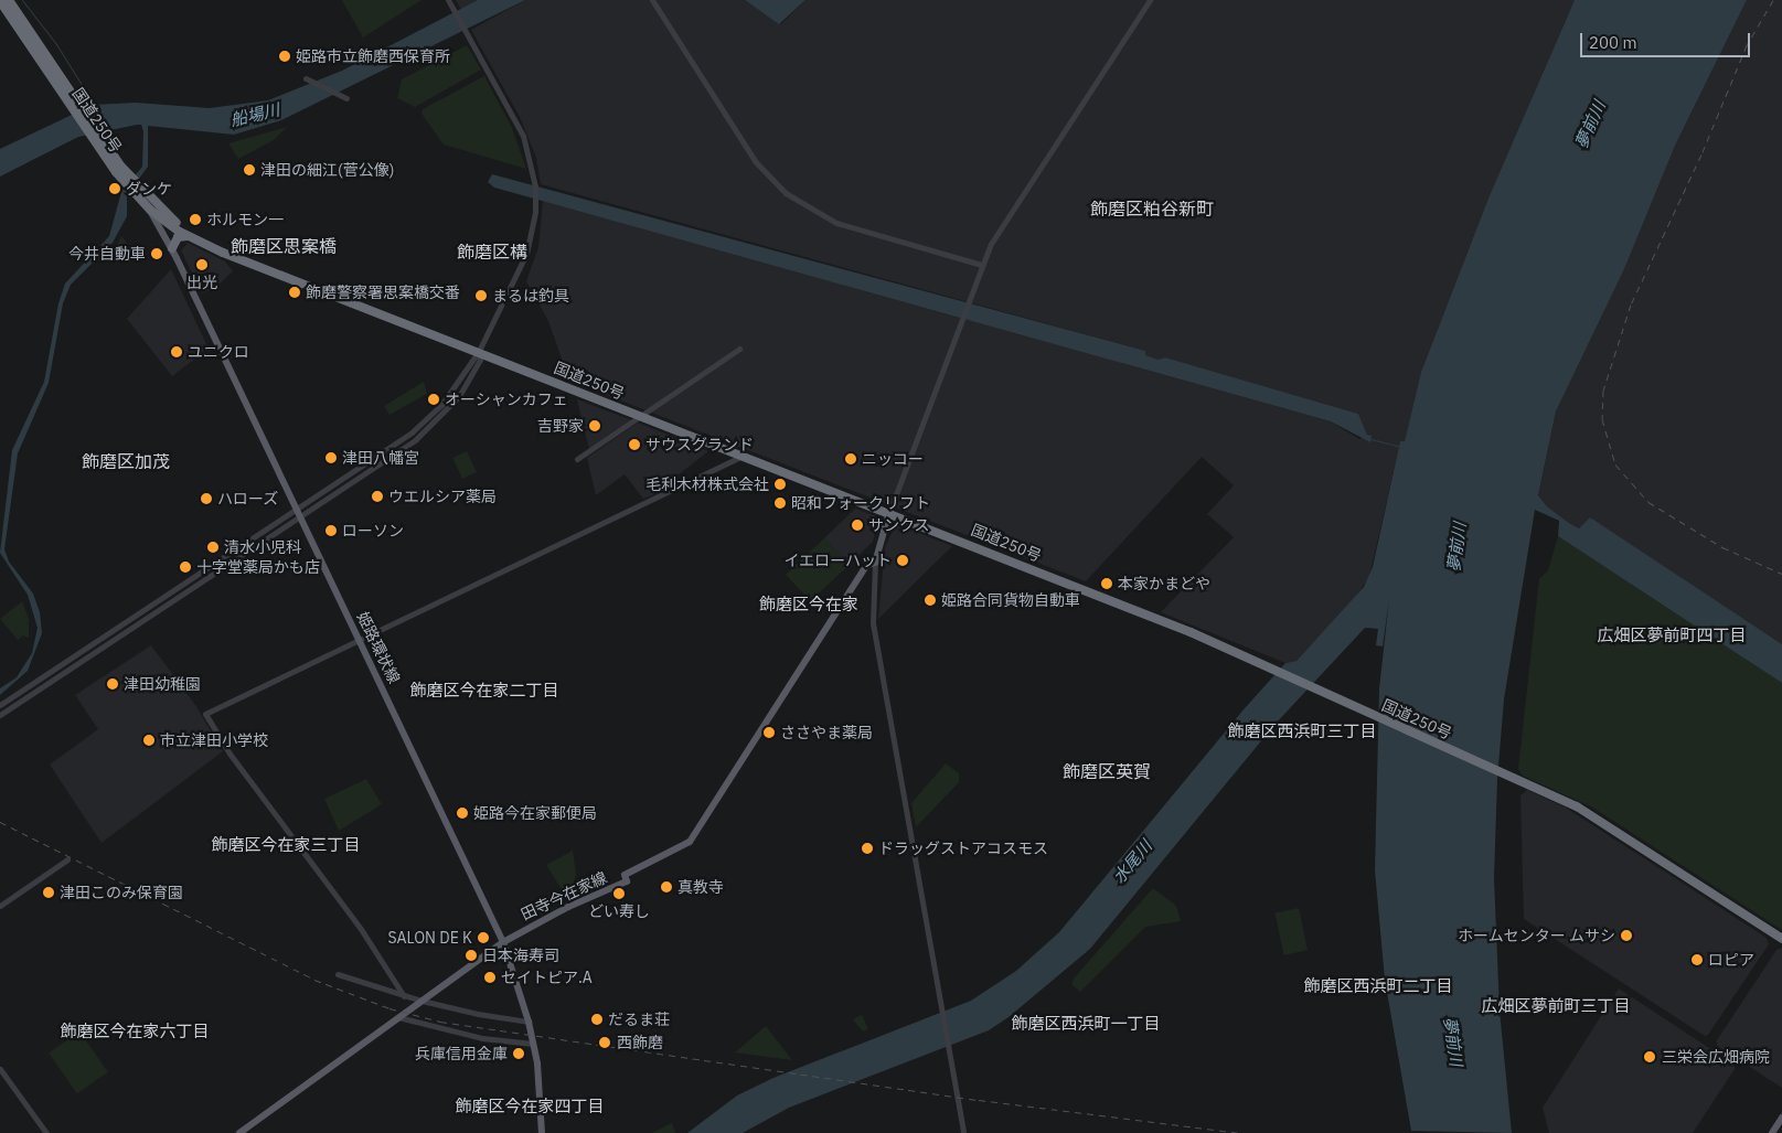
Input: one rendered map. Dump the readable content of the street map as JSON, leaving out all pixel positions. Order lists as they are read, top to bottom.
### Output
{
  "streets": {
    "highway": ["国道250号"],
    "main road": ["姫路環状線", "田寺今在家線"]
  },
  "crossings": [
    ["国道250号", "姫路環状線"],
    ["国道250号", "田寺今在家線"],
    ["姫路環状線", "田寺今在家線"]
  ],
  "districts": [
    "飾磨区粕谷新町",
    "飾磨区思案橋",
    "飾磨区構",
    "飾磨区加茂",
    "飾磨区今在家",
    "広畑区夢前町四丁目",
    "飾磨区今在家二丁目",
    "飾磨区西浜町三丁目",
    "飾磨区英賀",
    "飾磨区今在家三丁目",
    "飾磨区西浜町二丁目",
    "広畑区夢前町三丁目",
    "飾磨区西浜町一丁目",
    "飾磨区今在家六丁目",
    "飾磨区今在家四丁目"
  ],
  "water": ["船場川", "夢前川", "水尾川"],
  "places": [
    "姫路市立飾磨西保育所",
    "津田の細江(菅公像)",
    "ダンケ",
    "ホルモン一",
    "今井自動車",
    "出光",
    "飾磨警察署思案橋交番",
    "まるは釣具",
    "ユニクロ",
    "オーシャンカフェ",
    "吉野家",
    "サウスグランド",
    "津田八幡宮",
    "ニッコー",
    "毛利木材株式会社",
    "ウエルシア薬局",
    "ハローズ",
    "昭和フォークリフト",
    "サンクス",
    "ローソン",
    "清水小児科",
    "イエローハット",
    "十字堂薬局かも店",
    "本家かまどや",
    "姫路合同貨物自動車",
    "津田幼稚園",
    "ささやま薬局",
    "市立津田小学校",
    "姫路今在家郵便局",
    "ドラッグストアコスモス",
    "真教寺",
    "津田このみ保育園",
    "どい寿し",
    "ホームセンター ムサシ",
    "SALON DE K",
    "日本海寿司",
    "ロピア",
    "セイトピア.A",
    "だるま荘",
    "西飾磨",
    "兵庫信用金庫",
    "三栄会広畑病院"
  ],
  "scale_bar": "200 m"
}
